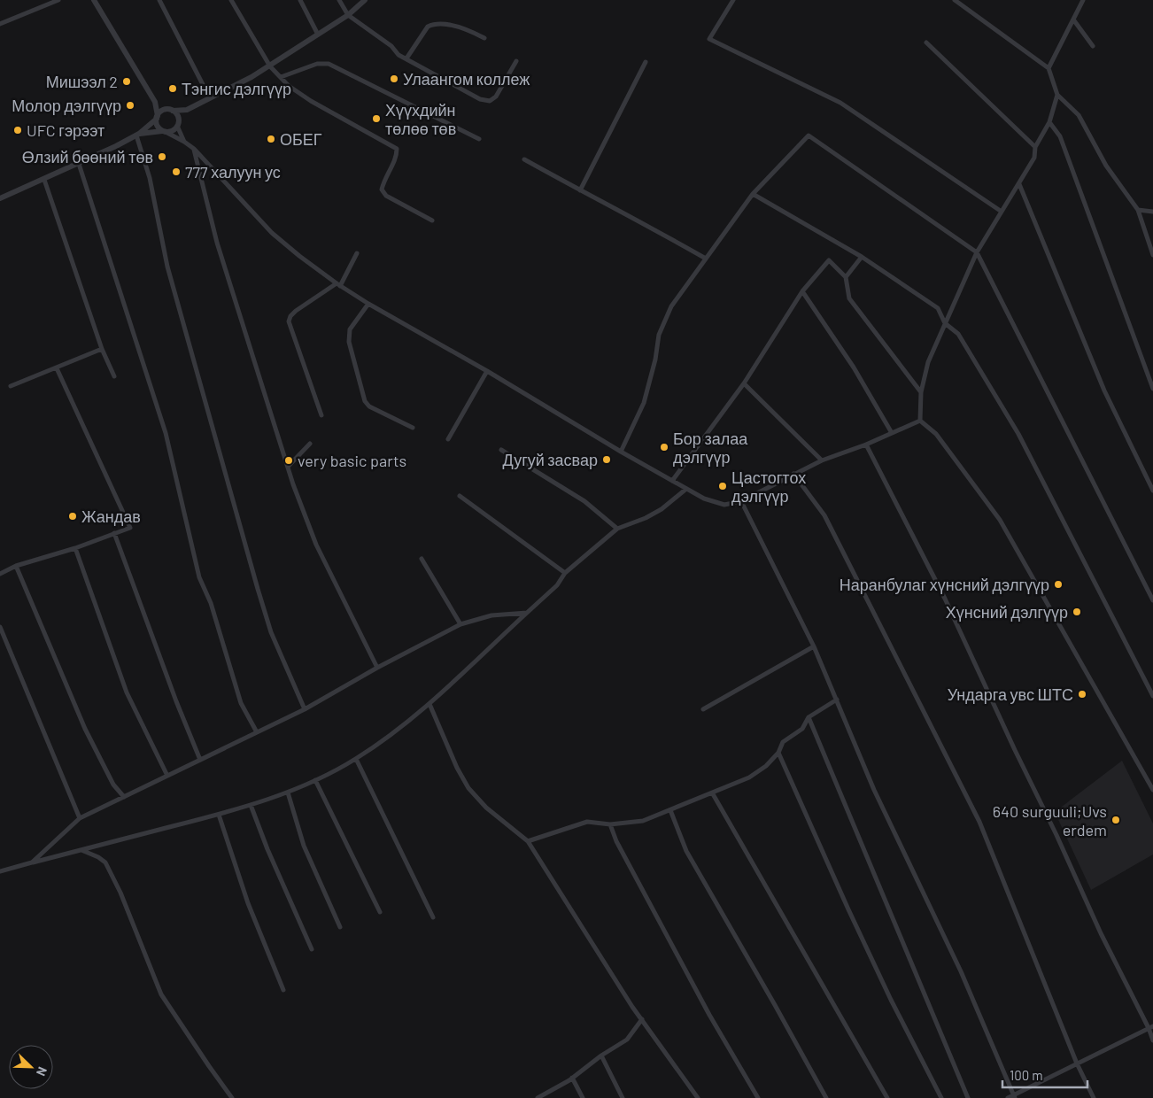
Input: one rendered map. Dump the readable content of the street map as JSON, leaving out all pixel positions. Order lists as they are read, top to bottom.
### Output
{
  "places": [
    "Улаангом коллеж",
    "Мишээл 2",
    "Тэнгис дэлгүүр",
    "Молор дэлгүүр",
    "Хүүхдийн төлөө төв",
    "UFC гэрээт",
    "ОБЕГ",
    "Өлзий бөөний төв",
    "777 халуун ус",
    "Бор залаа дэлгүүр",
    "Дугуй засвар",
    "very basic parts",
    "Цастогтох дэлгүүр",
    "Жандав",
    "Наранбулаг хүнсний дэлгүүр",
    "Хүнсний дэлгүүр",
    "Ундарга увс ШТС",
    "640 surguuli;Uvs erdem"
  ],
  "scale_bar": "100 m",
  "north": "bottom right"
}
